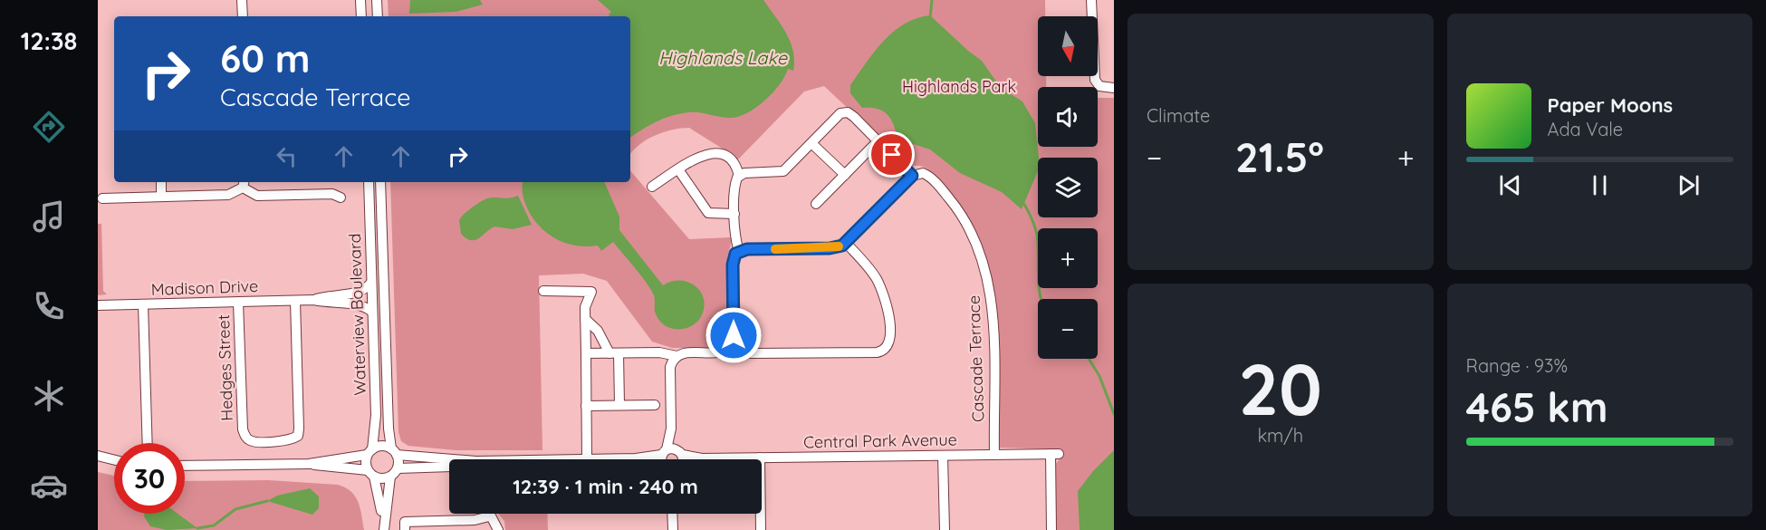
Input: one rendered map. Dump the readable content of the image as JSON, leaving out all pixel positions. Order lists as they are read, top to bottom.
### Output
{
  "streets": {
    "street": [
      "Madison Drive",
      "Waterview Boulevard",
      "Cascade Terrace",
      "Hedges Street",
      "Central Park Avenue"
    ]
  },
  "crossings": [
    ["Madison Drive", "Waterview Boulevard"],
    ["Madison Drive", "Hedges Street"],
    ["Waterview Boulevard", "Central Park Avenue"],
    ["Cascade Terrace", "Central Park Avenue"]
  ],
  "water": ["Highlands Lake"],
  "parks": ["Highlands Park"],
  "north": "bottom",
  "page": {
    "tabs": "12:38",
    "tile": [
      "Climate",
      ["20", "km/h"],
      ["Range · 93%", "465 km"]
    ],
    "map_buttons": ["+", "−"],
    "turn": ["60 m", "Cascade Terrace"],
    "song": ["Paper Moons", "Ada Vale"],
    "heat": ["−", "21.5°", "+"],
    "limit": "30",
    "trip": "12:39 · 1 min · 240 m"
  }
}
